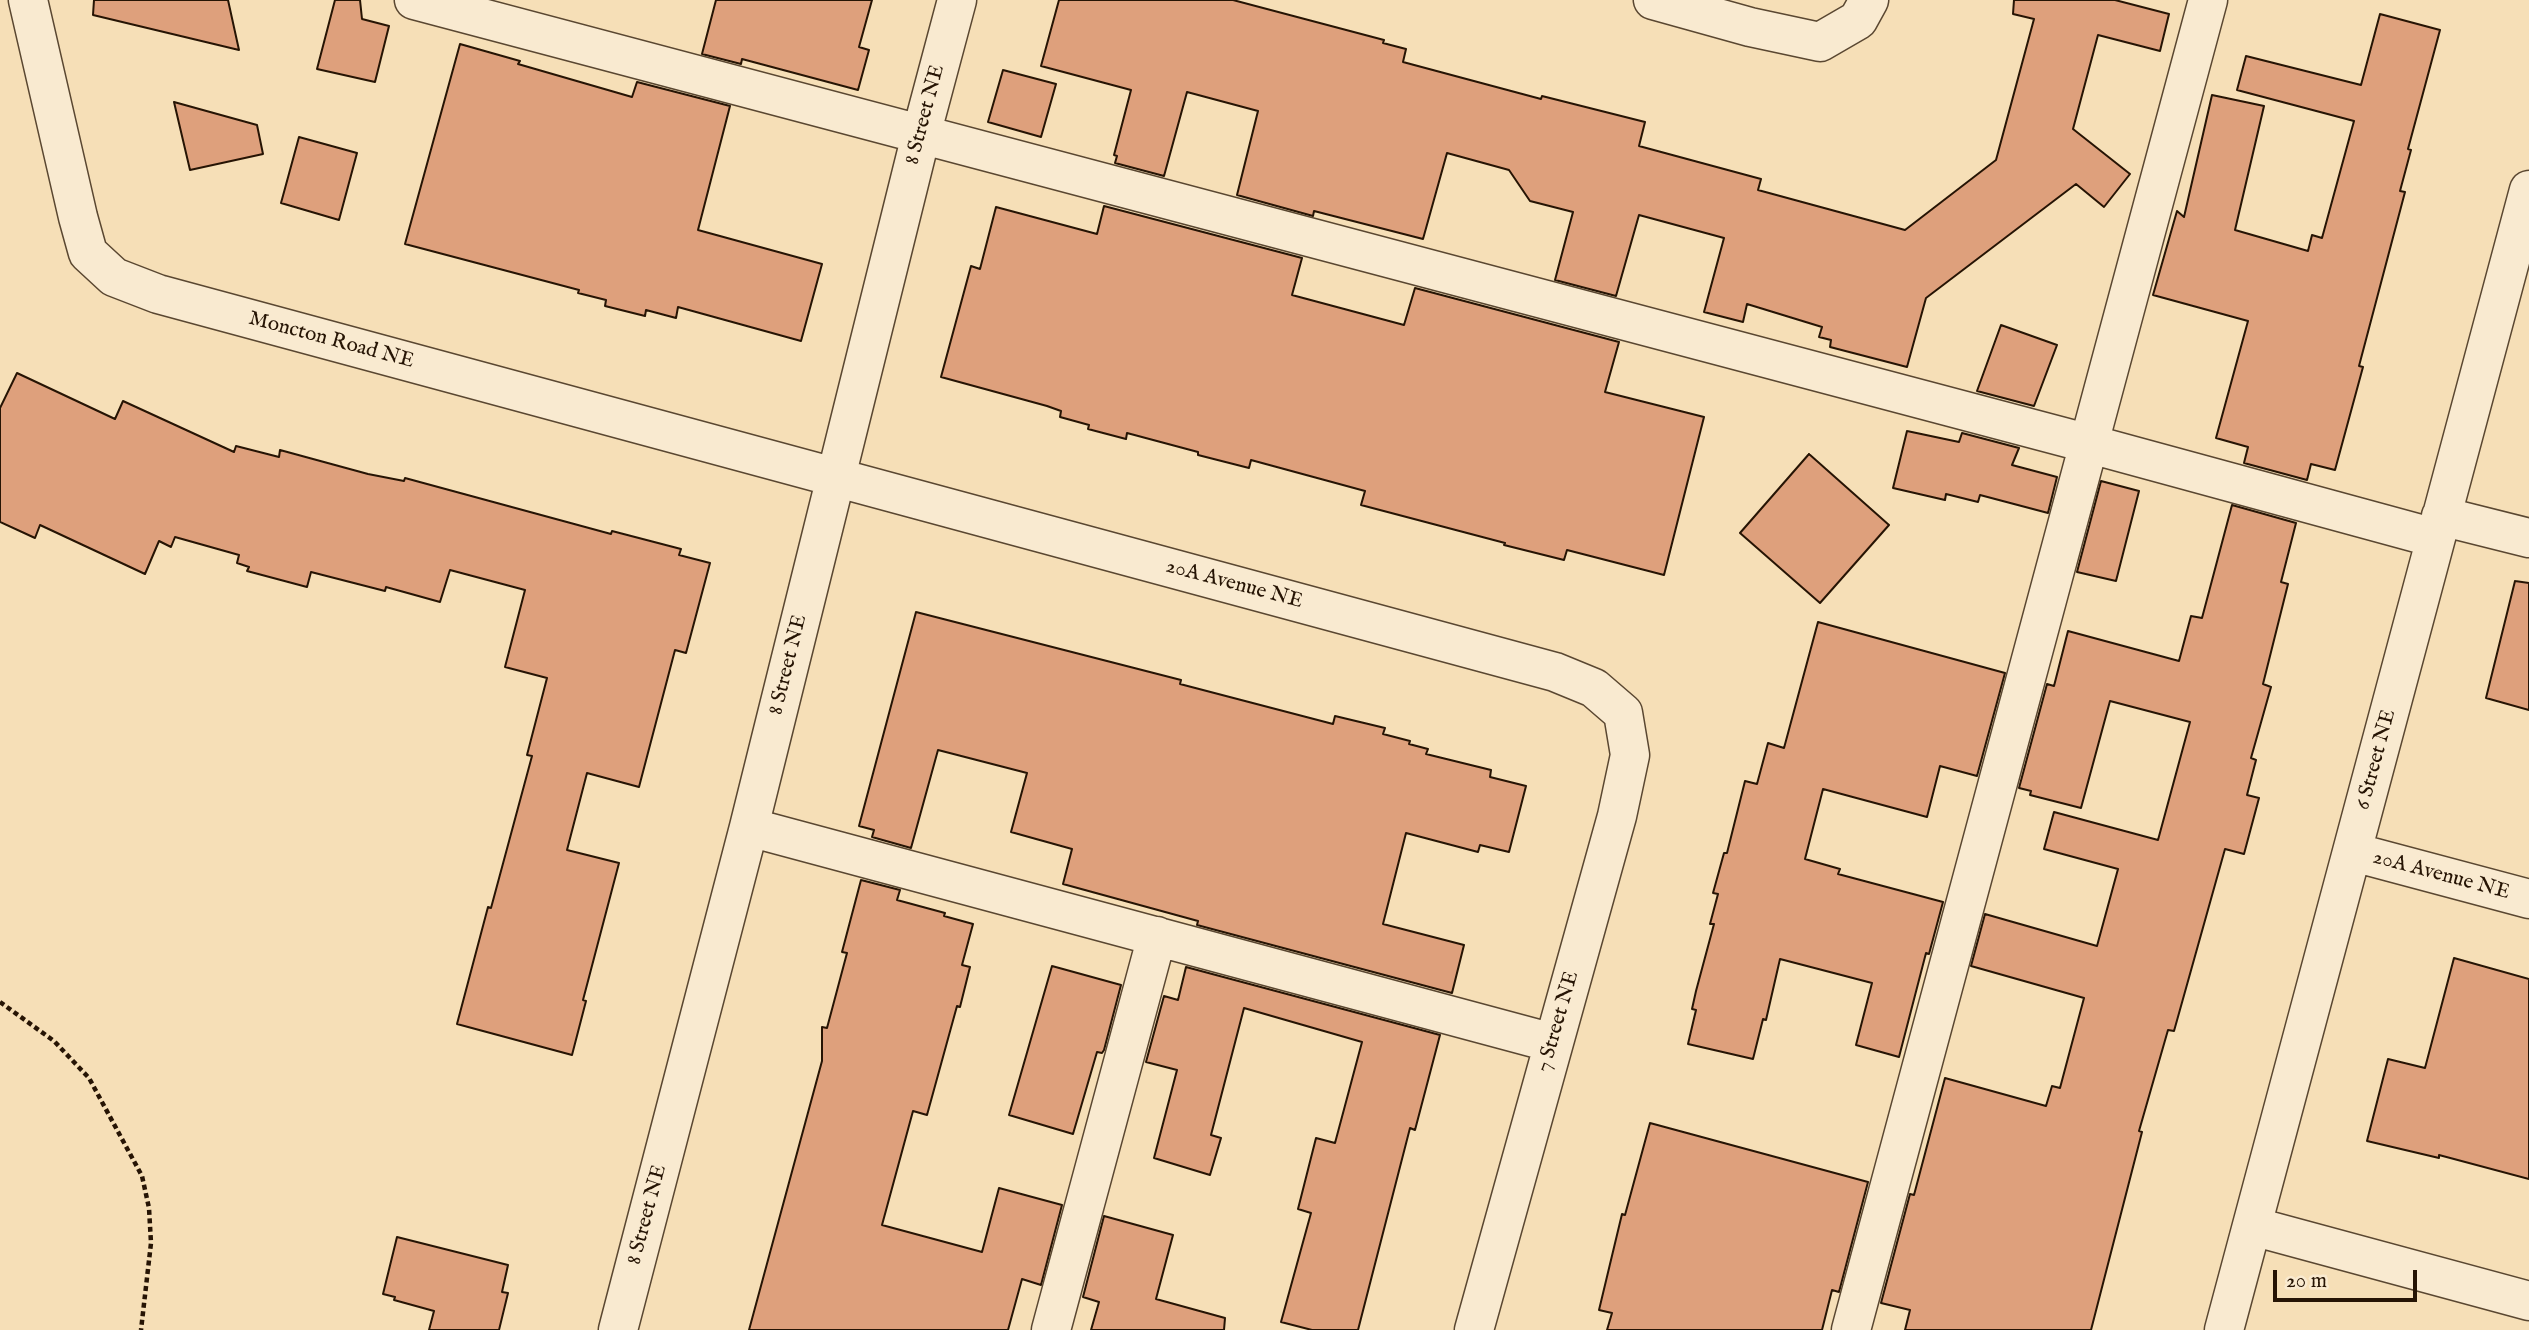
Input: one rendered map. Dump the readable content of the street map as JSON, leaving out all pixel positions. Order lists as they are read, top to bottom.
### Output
{
  "streets": {
    "street": [
      "8 Street NE",
      "Moncton Road NE",
      "20A Avenue NE",
      "6 Street NE",
      "7 Street NE"
    ]
  },
  "crossings": [
    ["8 Street NE", "Moncton Road NE"],
    ["8 Street NE", "20A Avenue NE"],
    ["Moncton Road NE", "20A Avenue NE"],
    ["20A Avenue NE", "6 Street NE"],
    ["20A Avenue NE", "7 Street NE"]
  ],
  "scale_bar": "20 m"
}
